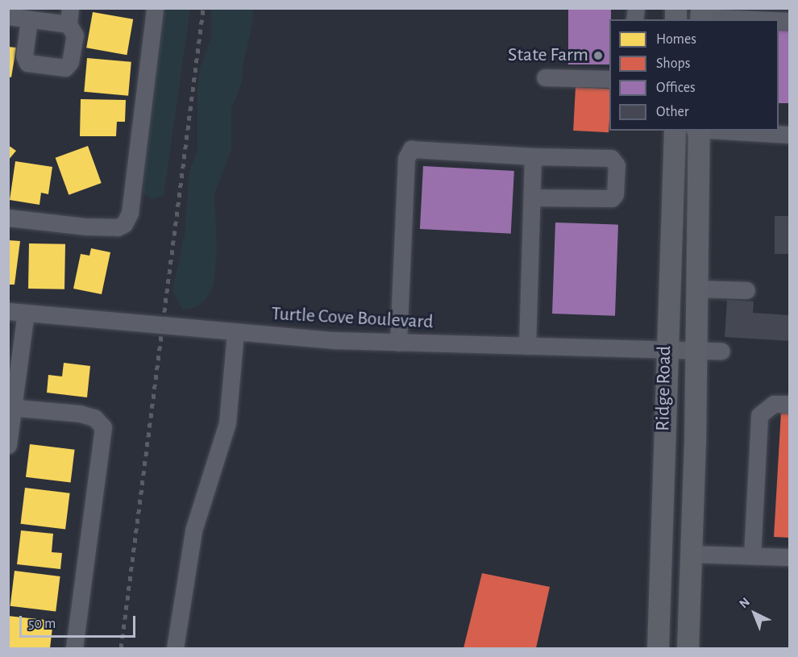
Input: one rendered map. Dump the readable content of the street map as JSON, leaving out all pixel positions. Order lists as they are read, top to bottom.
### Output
{
  "streets": {
    "main road": ["Ridge Road"],
    "street": ["Turtle Cove Boulevard"]
  },
  "crossings": [
    ["Turtle Cove Boulevard", "Ridge Road"]
  ],
  "places": ["State Farm"],
  "legend": [
    "Homes",
    "Shops",
    "Offices",
    "Other"
  ],
  "scale_bar": "50 m",
  "north": "top left"
}
